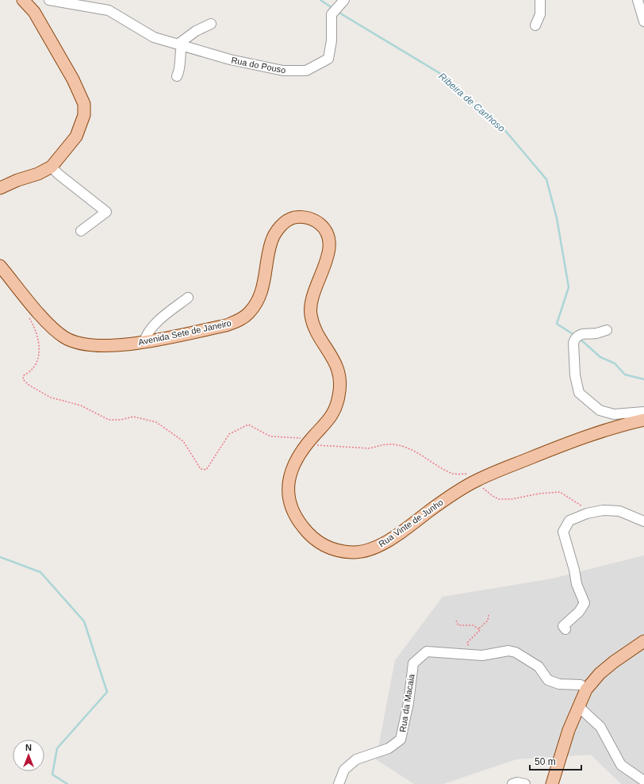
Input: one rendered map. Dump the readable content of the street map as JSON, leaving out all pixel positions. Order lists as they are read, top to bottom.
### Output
{
  "streets": {
    "main road": ["Avenida Sete de Janeiro", "Rua Vinte de Junho"],
    "street": ["Rua do Pouso", "Rua da Macaia"]
  },
  "crossings": [
    ["Avenida Sete de Janeiro", "Rua Vinte de Junho"]
  ],
  "water": ["Ribeira de Canhoso"],
  "scale_bar": "50 m",
  "north": "top"
}
